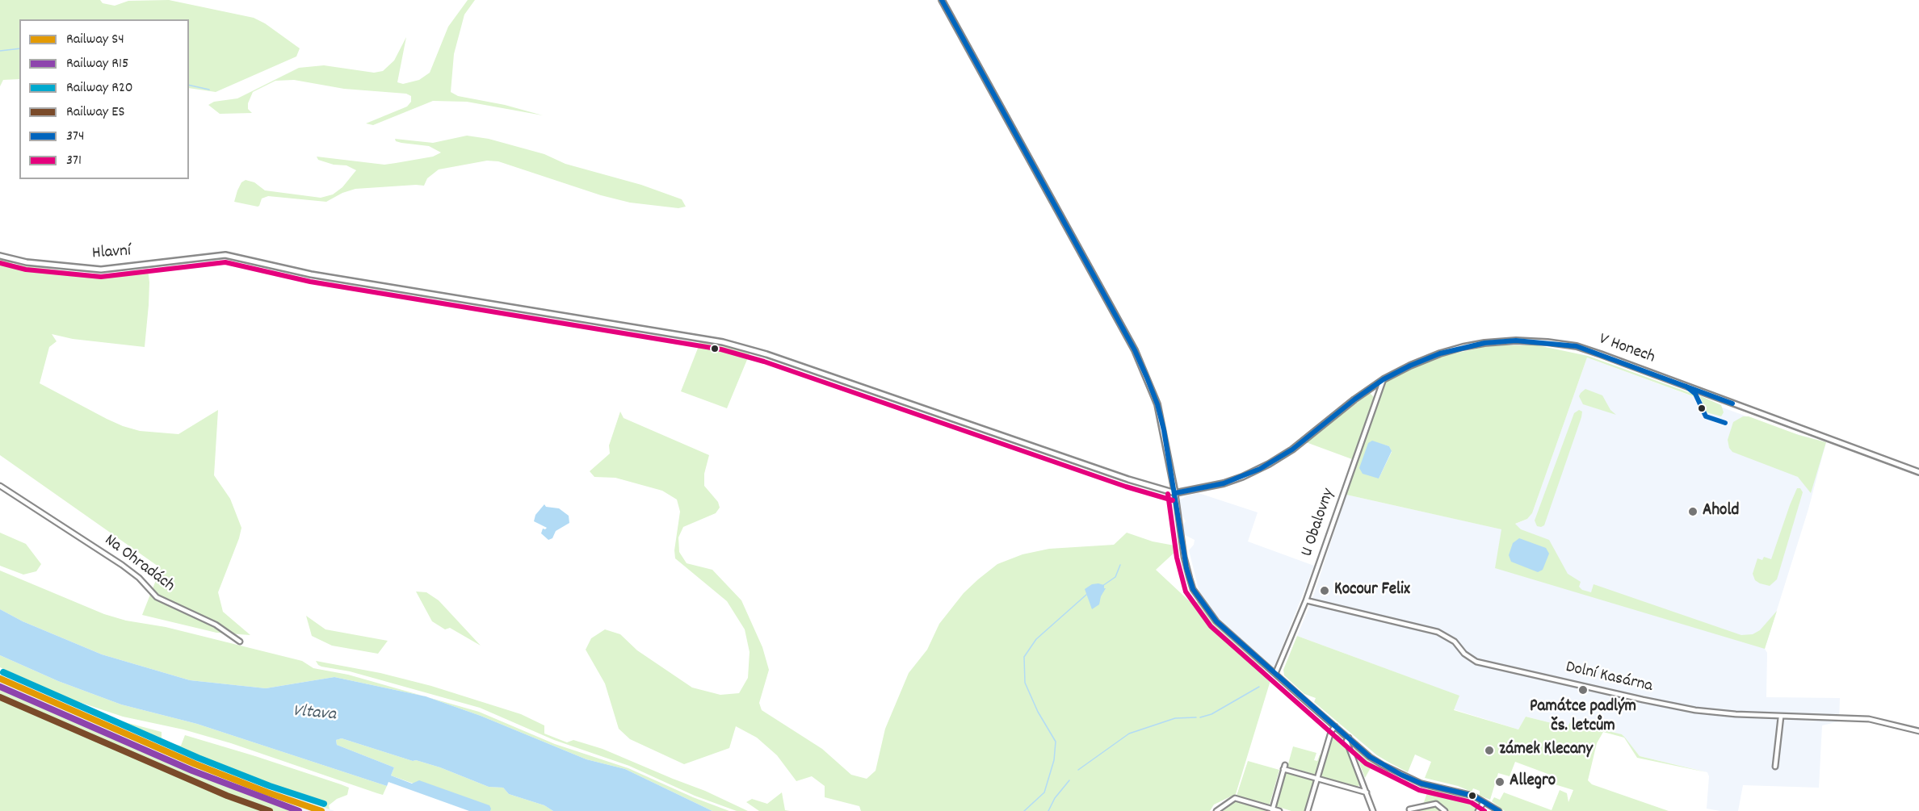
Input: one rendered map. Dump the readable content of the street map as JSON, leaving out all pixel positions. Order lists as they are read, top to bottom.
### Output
{
  "streets": {
    "street": [
      "Hlavní",
      "V Honech",
      "U Obalovny",
      "Na Ohradách",
      "Dolní Kasárna"
    ]
  },
  "crossings": [
    ["Hlavní", "V Honech"],
    ["V Honech", "U Obalovny"],
    ["U Obalovny", "Dolní Kasárna"]
  ],
  "water": ["Vltava"],
  "places": [
    "Ahold",
    "Kocour Felix",
    "Památce padlým čs. letcům",
    "zámek Klecany",
    "Allegro"
  ],
  "lines": [
    "transit line 374",
    "transit line 371",
    "rail line R20",
    "rail line S4",
    "rail line R15",
    "rail line ES"
  ],
  "legend": [
    "Railway S4",
    "Railway R15",
    "Railway R20",
    "Railway ES",
    "374",
    "371"
  ]
}
